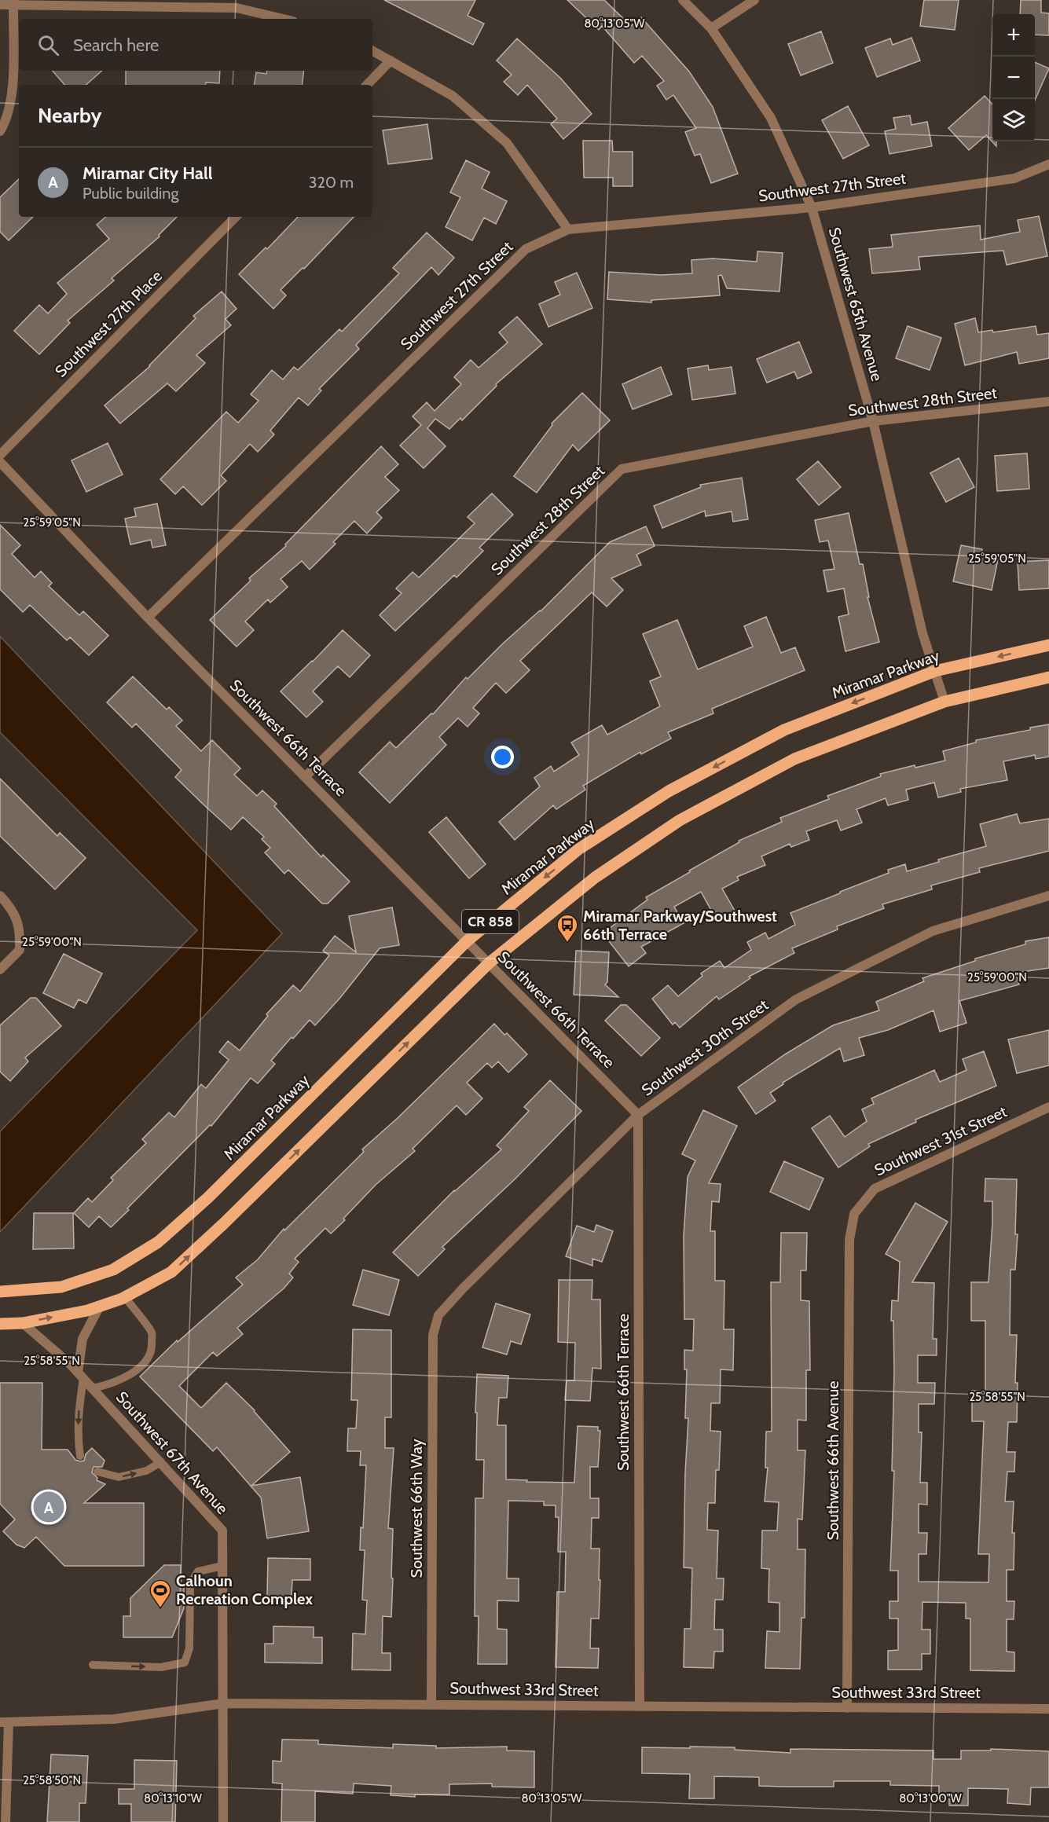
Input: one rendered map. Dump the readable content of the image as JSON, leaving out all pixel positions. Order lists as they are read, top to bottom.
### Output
{
  "streets": {
    "main road": ["Miramar Parkway", "CR 858"],
    "street": [
      "Southwest 27th Street",
      "Southwest 65th Avenue",
      "Southwest 27th Place",
      "Southwest 28th Street",
      "Southwest 66th Terrace",
      "Southwest 30th Street",
      "Southwest 31st Street",
      "Southwest 67th Avenue",
      "Southwest 66th Avenue",
      "Southwest 66th Way",
      "Southwest 33rd Street"
    ]
  },
  "crossings": [
    ["Southwest 27th Street", "Southwest 65th Avenue"],
    ["Southwest 27th Street", "Southwest 66th Terrace"],
    ["Southwest 65th Avenue", "Southwest 28th Street"],
    ["Southwest 65th Avenue", "Miramar Parkway"],
    ["Southwest 65th Avenue", "CR 858"],
    ["Southwest 28th Street", "Southwest 66th Terrace"],
    ["Miramar Parkway", "Southwest 66th Terrace"],
    ["Southwest 66th Terrace", "CR 858"],
    ["Southwest 66th Terrace", "Southwest 30th Street"],
    ["Southwest 66th Terrace", "Southwest 33rd Street"],
    ["CR 858", "Southwest 67th Avenue"],
    ["Southwest 30th Street", "Southwest 66th Way"],
    ["Southwest 31st Street", "Southwest 66th Avenue"],
    ["Southwest 67th Avenue", "Southwest 33rd Street"],
    ["Southwest 66th Avenue", "Southwest 33rd Street"],
    ["Southwest 66th Way", "Southwest 33rd Street"]
  ],
  "places": {
    "bus stop": ["Miramar Parkway/Southwest 66th Terrace"],
    "sports": ["Calhoun Recreation Complex"]
  },
  "page": {
    "map_buttons": ["+", "−"],
    "search": "Search here",
    "heading": "Nearby",
    "list": [
      {
        "mark": "A",
        "name": "Miramar City Hall",
        "note": "Public building",
        "value": "320 m"
      }
    ],
    "pins": "A"
  },
  "coordinates": [
    "80°13'05\"W",
    "25°59'05\"N",
    "25°59'00\"N",
    "25°58'55\"N",
    "25°58'50\"N",
    "80°13'10\"W",
    "80°13'00\"W"
  ]
}
